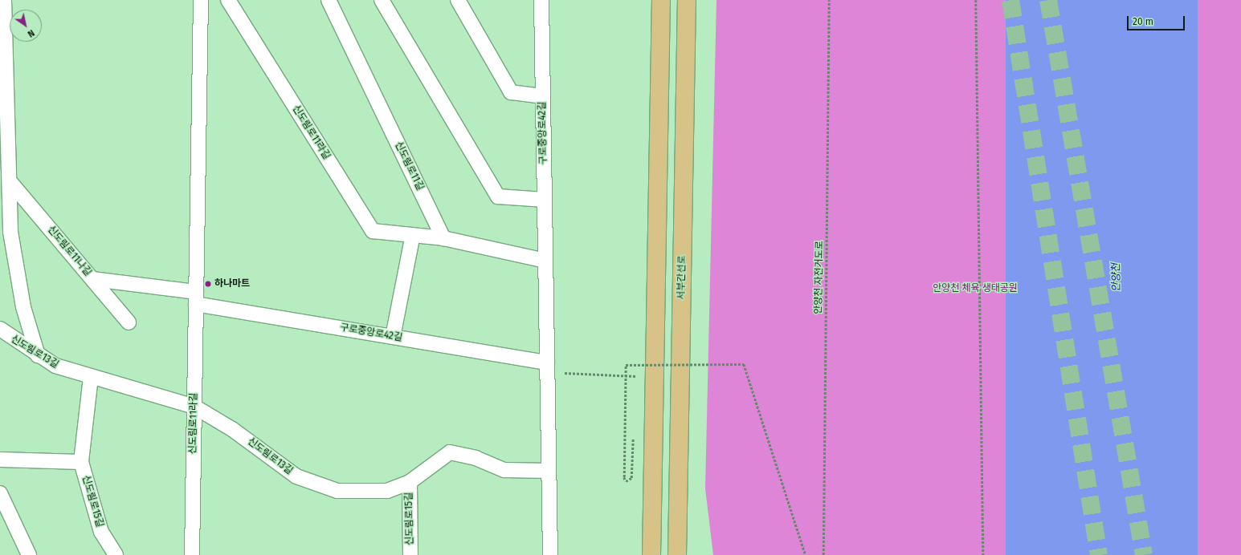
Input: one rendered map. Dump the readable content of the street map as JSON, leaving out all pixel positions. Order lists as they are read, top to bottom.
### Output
{
  "streets": {
    "main road": ["서부간선로"],
    "street": [
      "신도림로11라길",
      "구로중앙로42길",
      "신도림로11길",
      "신도림로11나길",
      "신도림로13길",
      "신도림로15길"
    ],
    "path": ["안양천 자전거도로"]
  },
  "crossings": [
    ["신도림로11라길", "구로중앙로42길"],
    ["신도림로11라길", "신도림로11길"],
    ["신도림로11라길", "신도림로13길"],
    ["구로중앙로42길", "신도림로13길"],
    ["신도림로13길", "신도림로15길"]
  ],
  "water": ["안양천"],
  "parks": ["안양천 체육 생태공원"],
  "places": ["하나마트"],
  "scale_bar": "20 m",
  "north": "bottom right"
}
